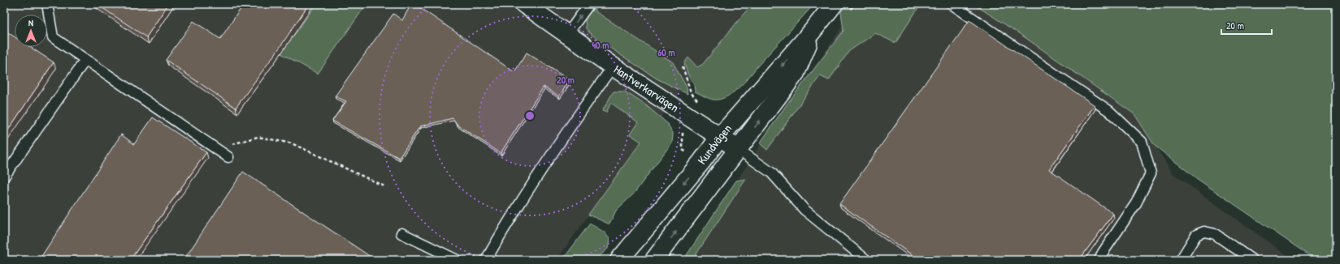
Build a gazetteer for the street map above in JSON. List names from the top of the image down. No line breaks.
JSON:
{"streets":{"street":["Hantverkarvägen","Kundvägen"]},"crossings":[["Hantverkarvägen","Kundvägen"]],"scale_bar":"20 m","north":"top","rings":["40 m","60 m","20 m"]}
